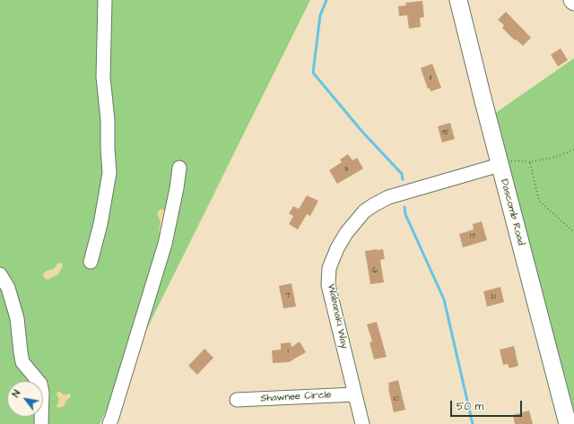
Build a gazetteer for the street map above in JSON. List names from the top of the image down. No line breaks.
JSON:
{"streets":{"main road":["Dascomb Road"],"street":["Wabanaki Way","Shawnee Circle"]},"crossings":[["Dascomb Road","Wabanaki Way"],["Wabanaki Way","Shawnee Circle"]],"house_numbers":["11","15","3","17","6","7","21","1","10"],"scale_bar":"50 m","north":"top left"}
